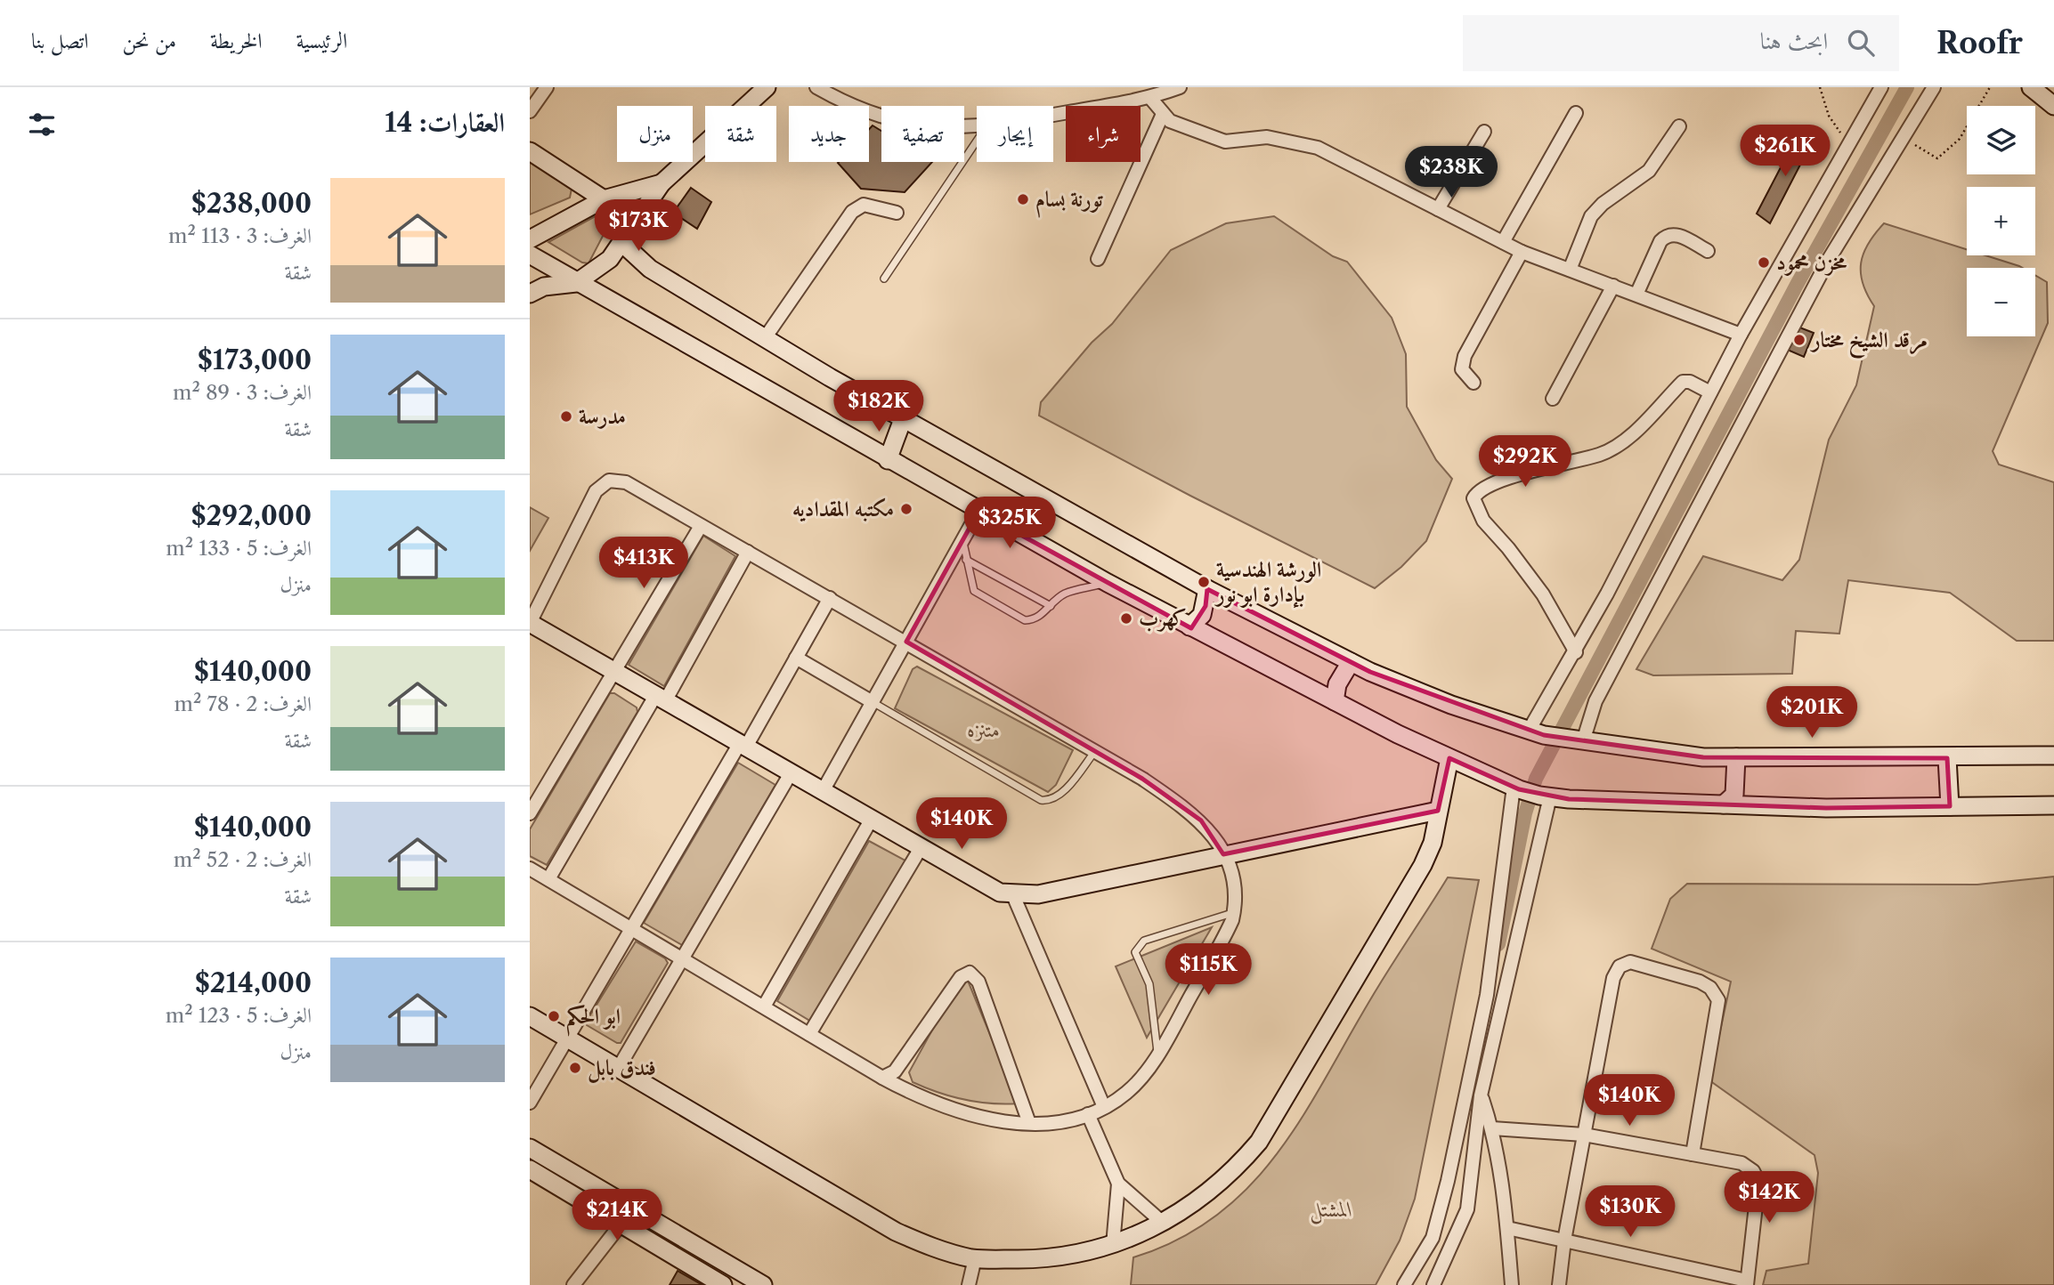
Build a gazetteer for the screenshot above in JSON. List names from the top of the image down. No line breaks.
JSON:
{"parks":["متنزه","المشتل"],"places":["تورنة بسام","مخزن محمود","مرقد الشيخ مختار","مدرسة","مكتبه المقداديه","الورشة الهندسية بإدارة ابو نور","كهرب","ابو الحكم","فندق بابل"],"page":{"header":"Roofr","search":"ابحث هنا","nav":["الرئيسية","الخريطة","من نحن","اتصل بنا"],"heading":"العقارات: 14","map_buttons":["+","−"],"chip":["شراء","إيجار","تصفية","جديد","شقة","منزل"],"price":["$261K","$238K","$173K","$182K","$292K","$325K","$413K","$201K","$140K","$115K","$140K","$142K","$130K","$214K"],"list":[{"name":"$238,000","note":"الغرف: 3 · 113 m² · شقة"},{"name":"$173,000","note":"الغرف: 3 · 89 m² · شقة"},{"name":"$292,000","note":"الغرف: 5 · 133 m² · منزل"},{"name":"$140,000","note":"الغرف: 2 · 78 m² · شقة"},{"name":"$140,000","note":"الغرف: 2 · 52 m² · شقة"},{"name":"$214,000","note":"الغرف: 5 · 123 m² · منزل"}]}}
